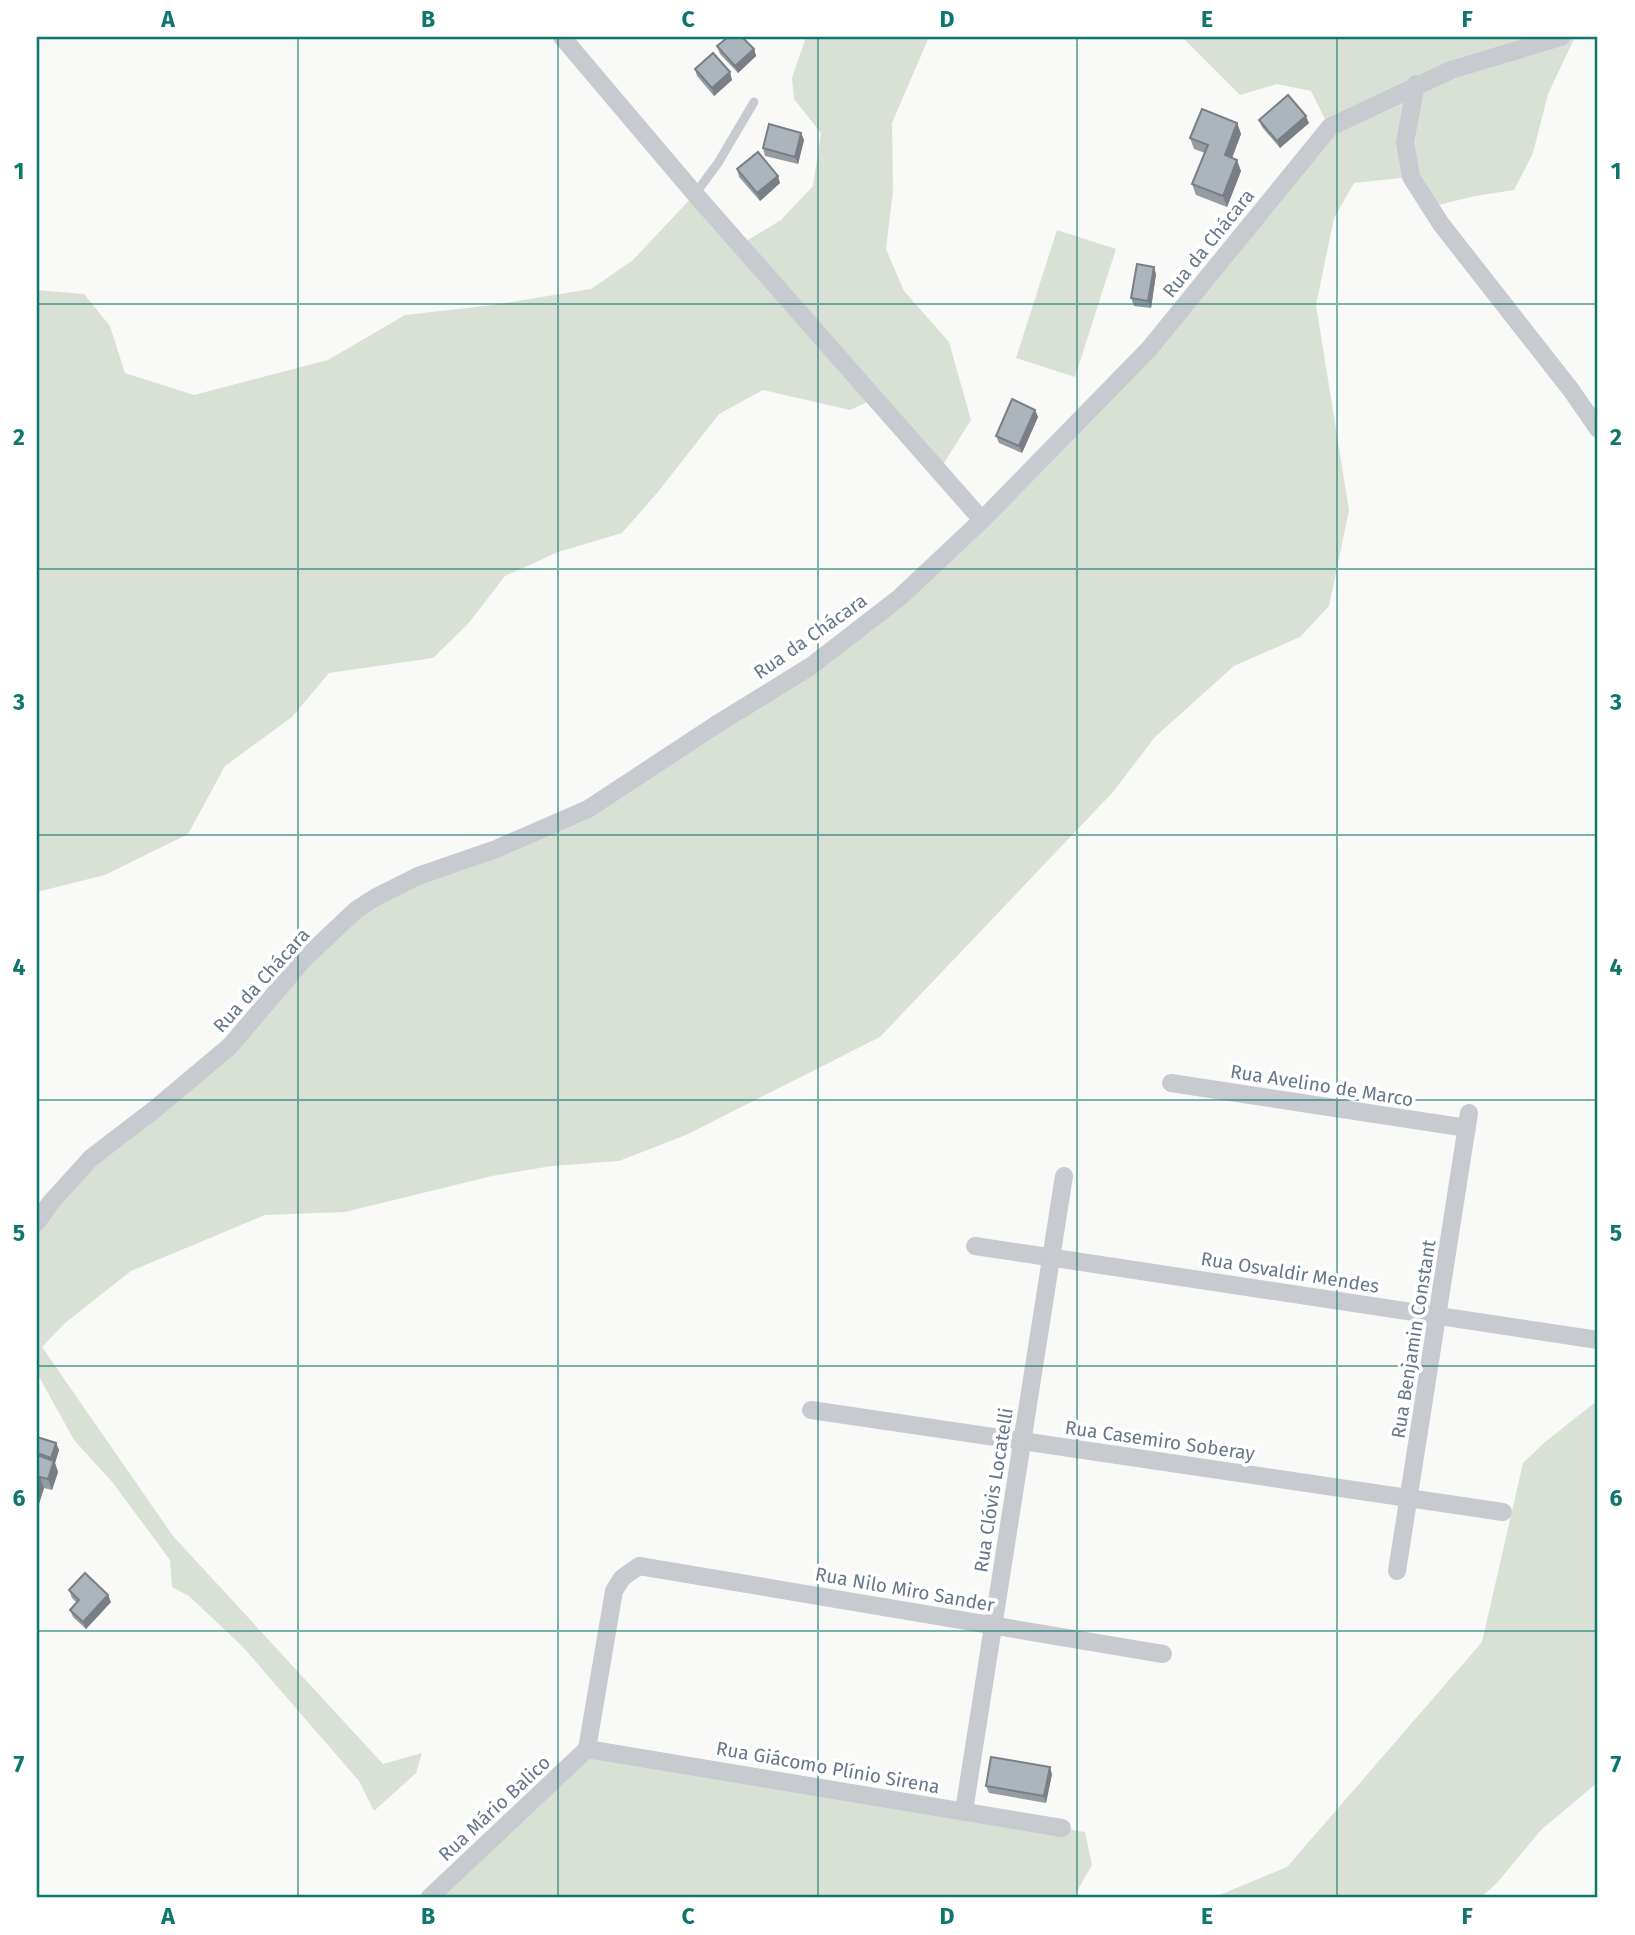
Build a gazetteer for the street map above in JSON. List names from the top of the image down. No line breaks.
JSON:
{"streets":{"street":["Rua da Chácara","Rua Avelino de Marco","Rua Osvaldir Mendes","Rua Benjamin Constant","Rua Casemiro Soberay","Rua Clóvis Locatelli","Rua Nilo Miro Sander","Rua Giácomo Plínio Sirena","Rua Mário Balico"]},"crossings":[["Rua Avelino de Marco","Rua Benjamin Constant"],["Rua Osvaldir Mendes","Rua Benjamin Constant"],["Rua Osvaldir Mendes","Rua Clóvis Locatelli"],["Rua Benjamin Constant","Rua Casemiro Soberay"],["Rua Casemiro Soberay","Rua Clóvis Locatelli"],["Rua Clóvis Locatelli","Rua Nilo Miro Sander"],["Rua Clóvis Locatelli","Rua Giácomo Plínio Sirena"],["Rua Nilo Miro Sander","Rua Giácomo Plínio Sirena"],["Rua Nilo Miro Sander","Rua Mário Balico"],["Rua Giácomo Plínio Sirena","Rua Mário Balico"]],"grid":{"columns":["A","B","C","D","E","F"],"rows":["1","2","3","4","5","6","7"]}}
